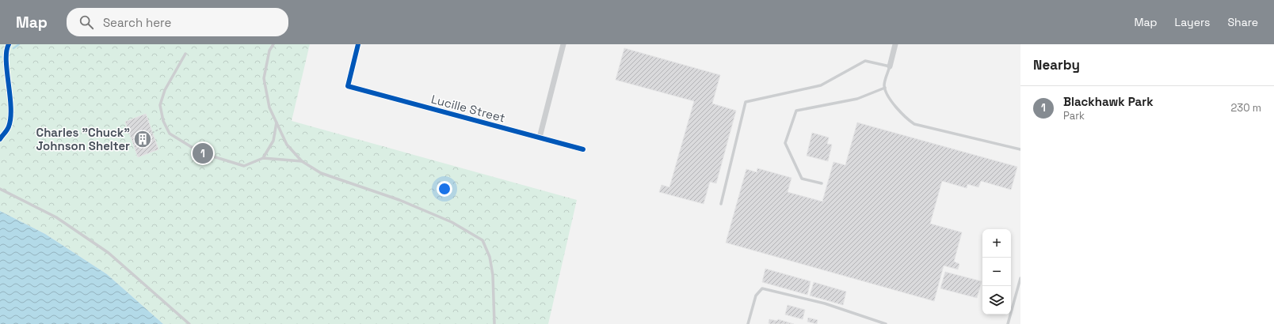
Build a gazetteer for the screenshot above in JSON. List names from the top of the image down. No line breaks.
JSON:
{"streets":{"street":["Lucille Street"]},"places":{"building":["Charles \"Chuck\" Johnson Shelter"]},"page":{"header":"Map","search":"Search here","nav":["Map","Layers","Share"],"heading":"Nearby","list":[{"mark":"1","name":"Blackhawk Park","note":"Park","value":"230 m"}],"pins":"1","map_buttons":["+","−"]}}
